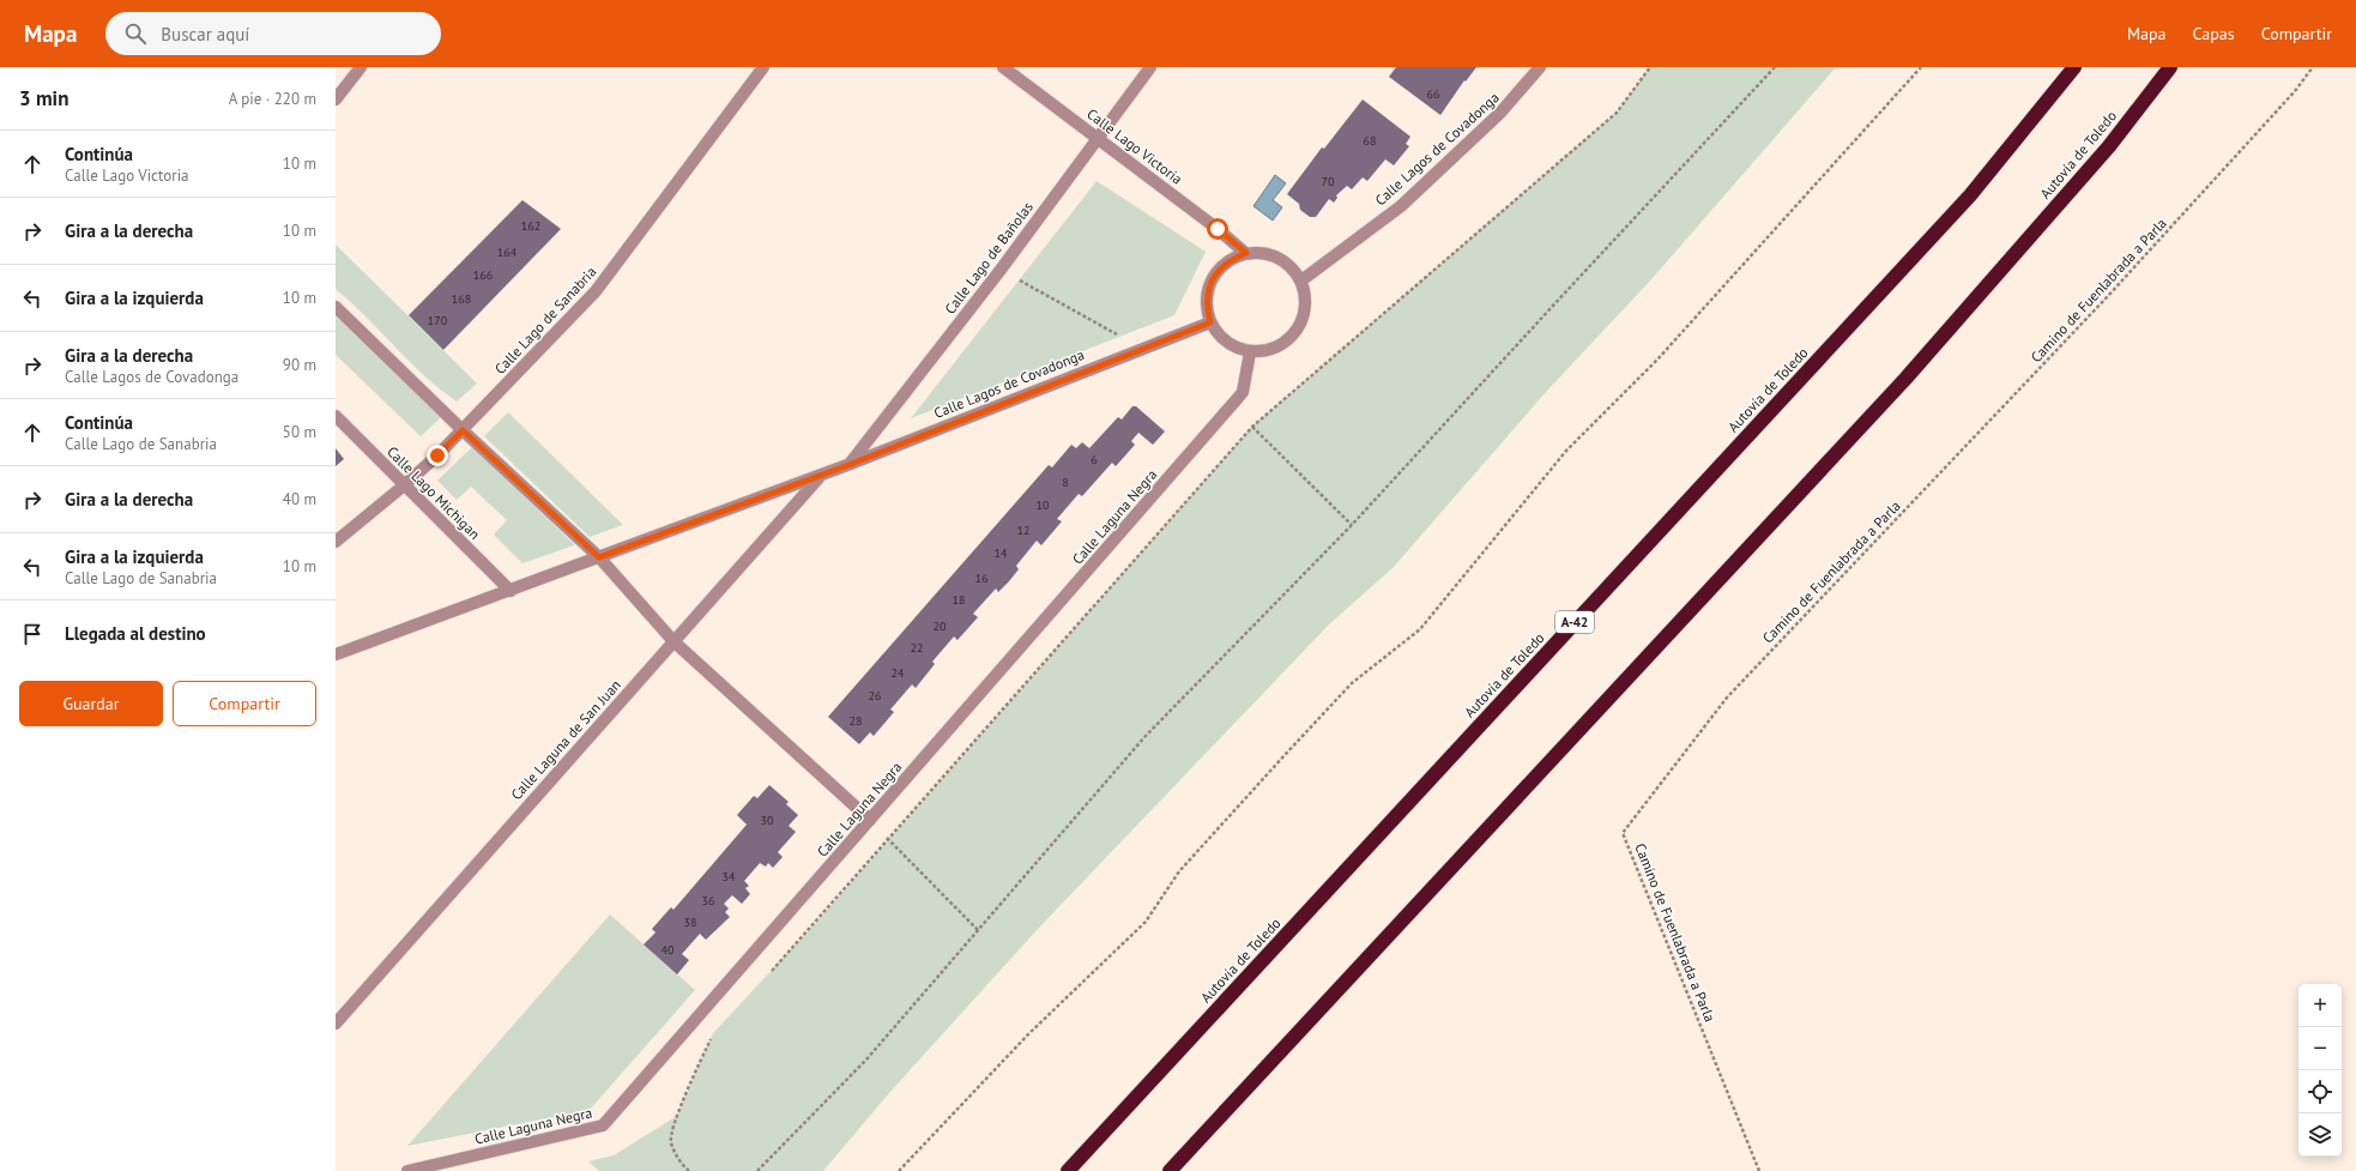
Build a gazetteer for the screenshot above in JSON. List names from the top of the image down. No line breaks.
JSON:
{"streets":{"highway":["Autovía de Toledo","A-42"],"street":["Calle Lago Victoria","Calle Lagos de Covadonga","Calle Lago de Bañolas","Calle Lago de Sanabria","Calle Lago Michigan","Calle Laguna Negra","Calle Laguna de San Juan"],"path":["Camino de Fuenlabrada a Parla"]},"crossings":[["Calle Lago Victoria","Calle Lagos de Covadonga"],["Calle Lago Victoria","Calle Lago de Bañolas"],["Calle Lago Victoria","Calle Laguna Negra"],["Calle Lagos de Covadonga","Calle Lago de Bañolas"],["Calle Lagos de Covadonga","Calle Laguna Negra"],["Calle Lagos de Covadonga","Calle Laguna de San Juan"],["Calle Lago de Sanabria","Calle Lago Michigan"]],"house_numbers":["66","68","70","162","164","166","168","170","6","8","10","12","14","16","18","20","22","24","26","28","30","34","36","38","40"],"page":{"header":"Mapa","search":"Buscar aquí","nav":["Mapa","Capas","Compartir"],"heading":["3 min","A pie · 220 m"],"list":[["Continúa","Calle Lago Victoria","10 m"],["Gira a la derecha","10 m"],["Gira a la izquierda","10 m"],["Gira a la derecha","Calle Lagos de Covadonga","90 m"],["Continúa","Calle Lago de Sanabria","50 m"],["Gira a la derecha","40 m"],["Gira a la izquierda","Calle Lago de Sanabria","10 m"],"Llegada al destino"],"buttons":["Guardar","Compartir"],"map_buttons":["+","−"]}}
